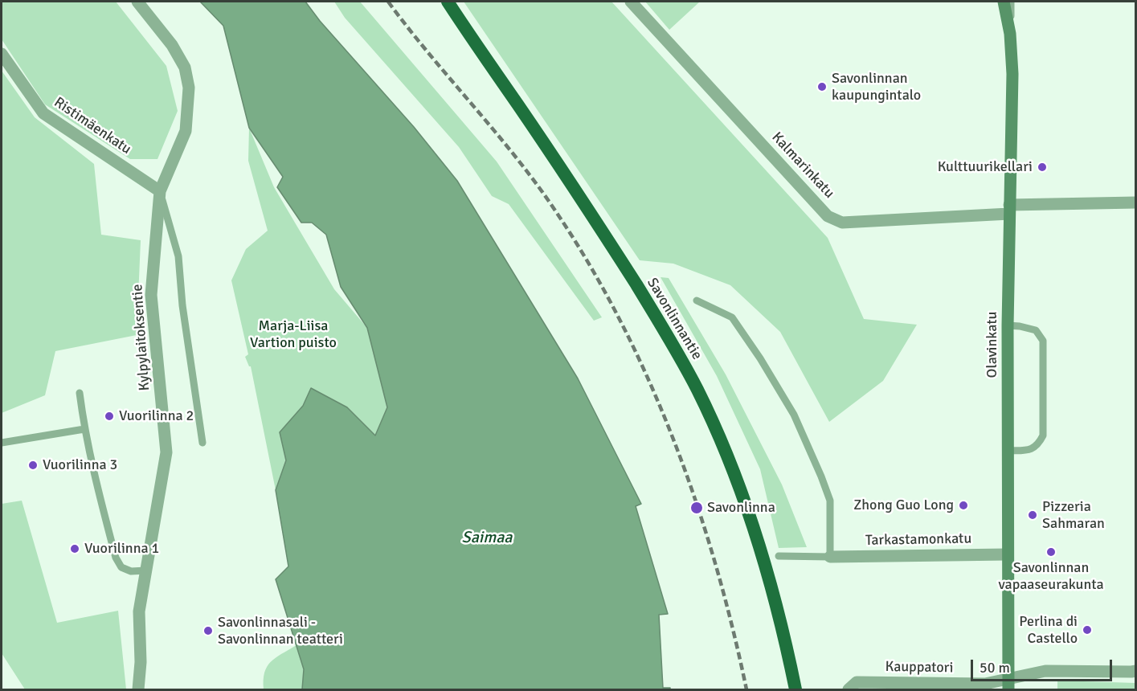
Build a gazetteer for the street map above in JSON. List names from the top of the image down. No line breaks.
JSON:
{"streets":{"highway":["Savonlinnantie"],"main road":["Olavinkatu"],"street":["Ristimäenkatu","Kalmarinkatu","Kylpylaitoksentie","Tarkastamonkatu","Kauppatori"]},"crossings":[["Ristimäenkatu","Kylpylaitoksentie"],["Kalmarinkatu","Olavinkatu"],["Olavinkatu","Tarkastamonkatu"],["Olavinkatu","Kauppatori"]],"water":["Saimaa"],"parks":["Marja-Liisa Vartion puisto"],"places":["Savonlinnan kaupungintalo","Kulttuurikellari","Vuorilinna 2","Vuorilinna 3","Zhong Guo Long","Savonlinna","Pizzeria Sahmaran","Vuorilinna 1","Savonlinnan vapaaseurakunta","Perlina di Castello","Savonlinnasali - Savonlinnan teatteri"],"scale_bar":"50 m"}
